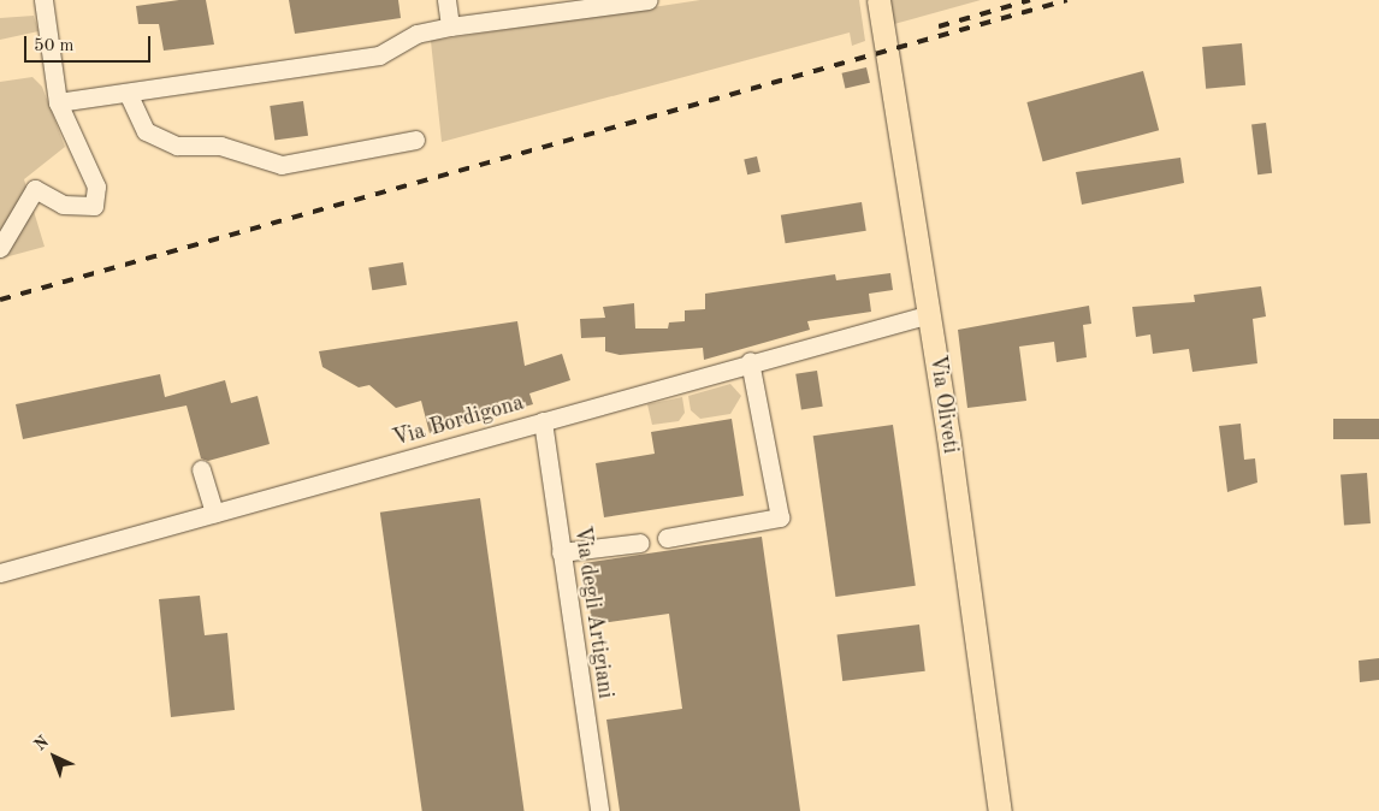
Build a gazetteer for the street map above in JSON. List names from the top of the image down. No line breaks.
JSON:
{"streets":{"main road":["Via Oliveti"],"street":["Via Bordigona","Via degli Artigiani"]},"crossings":[["Via Oliveti","Via Bordigona"],["Via Bordigona","Via degli Artigiani"]],"scale_bar":"50 m","north":"top left"}
